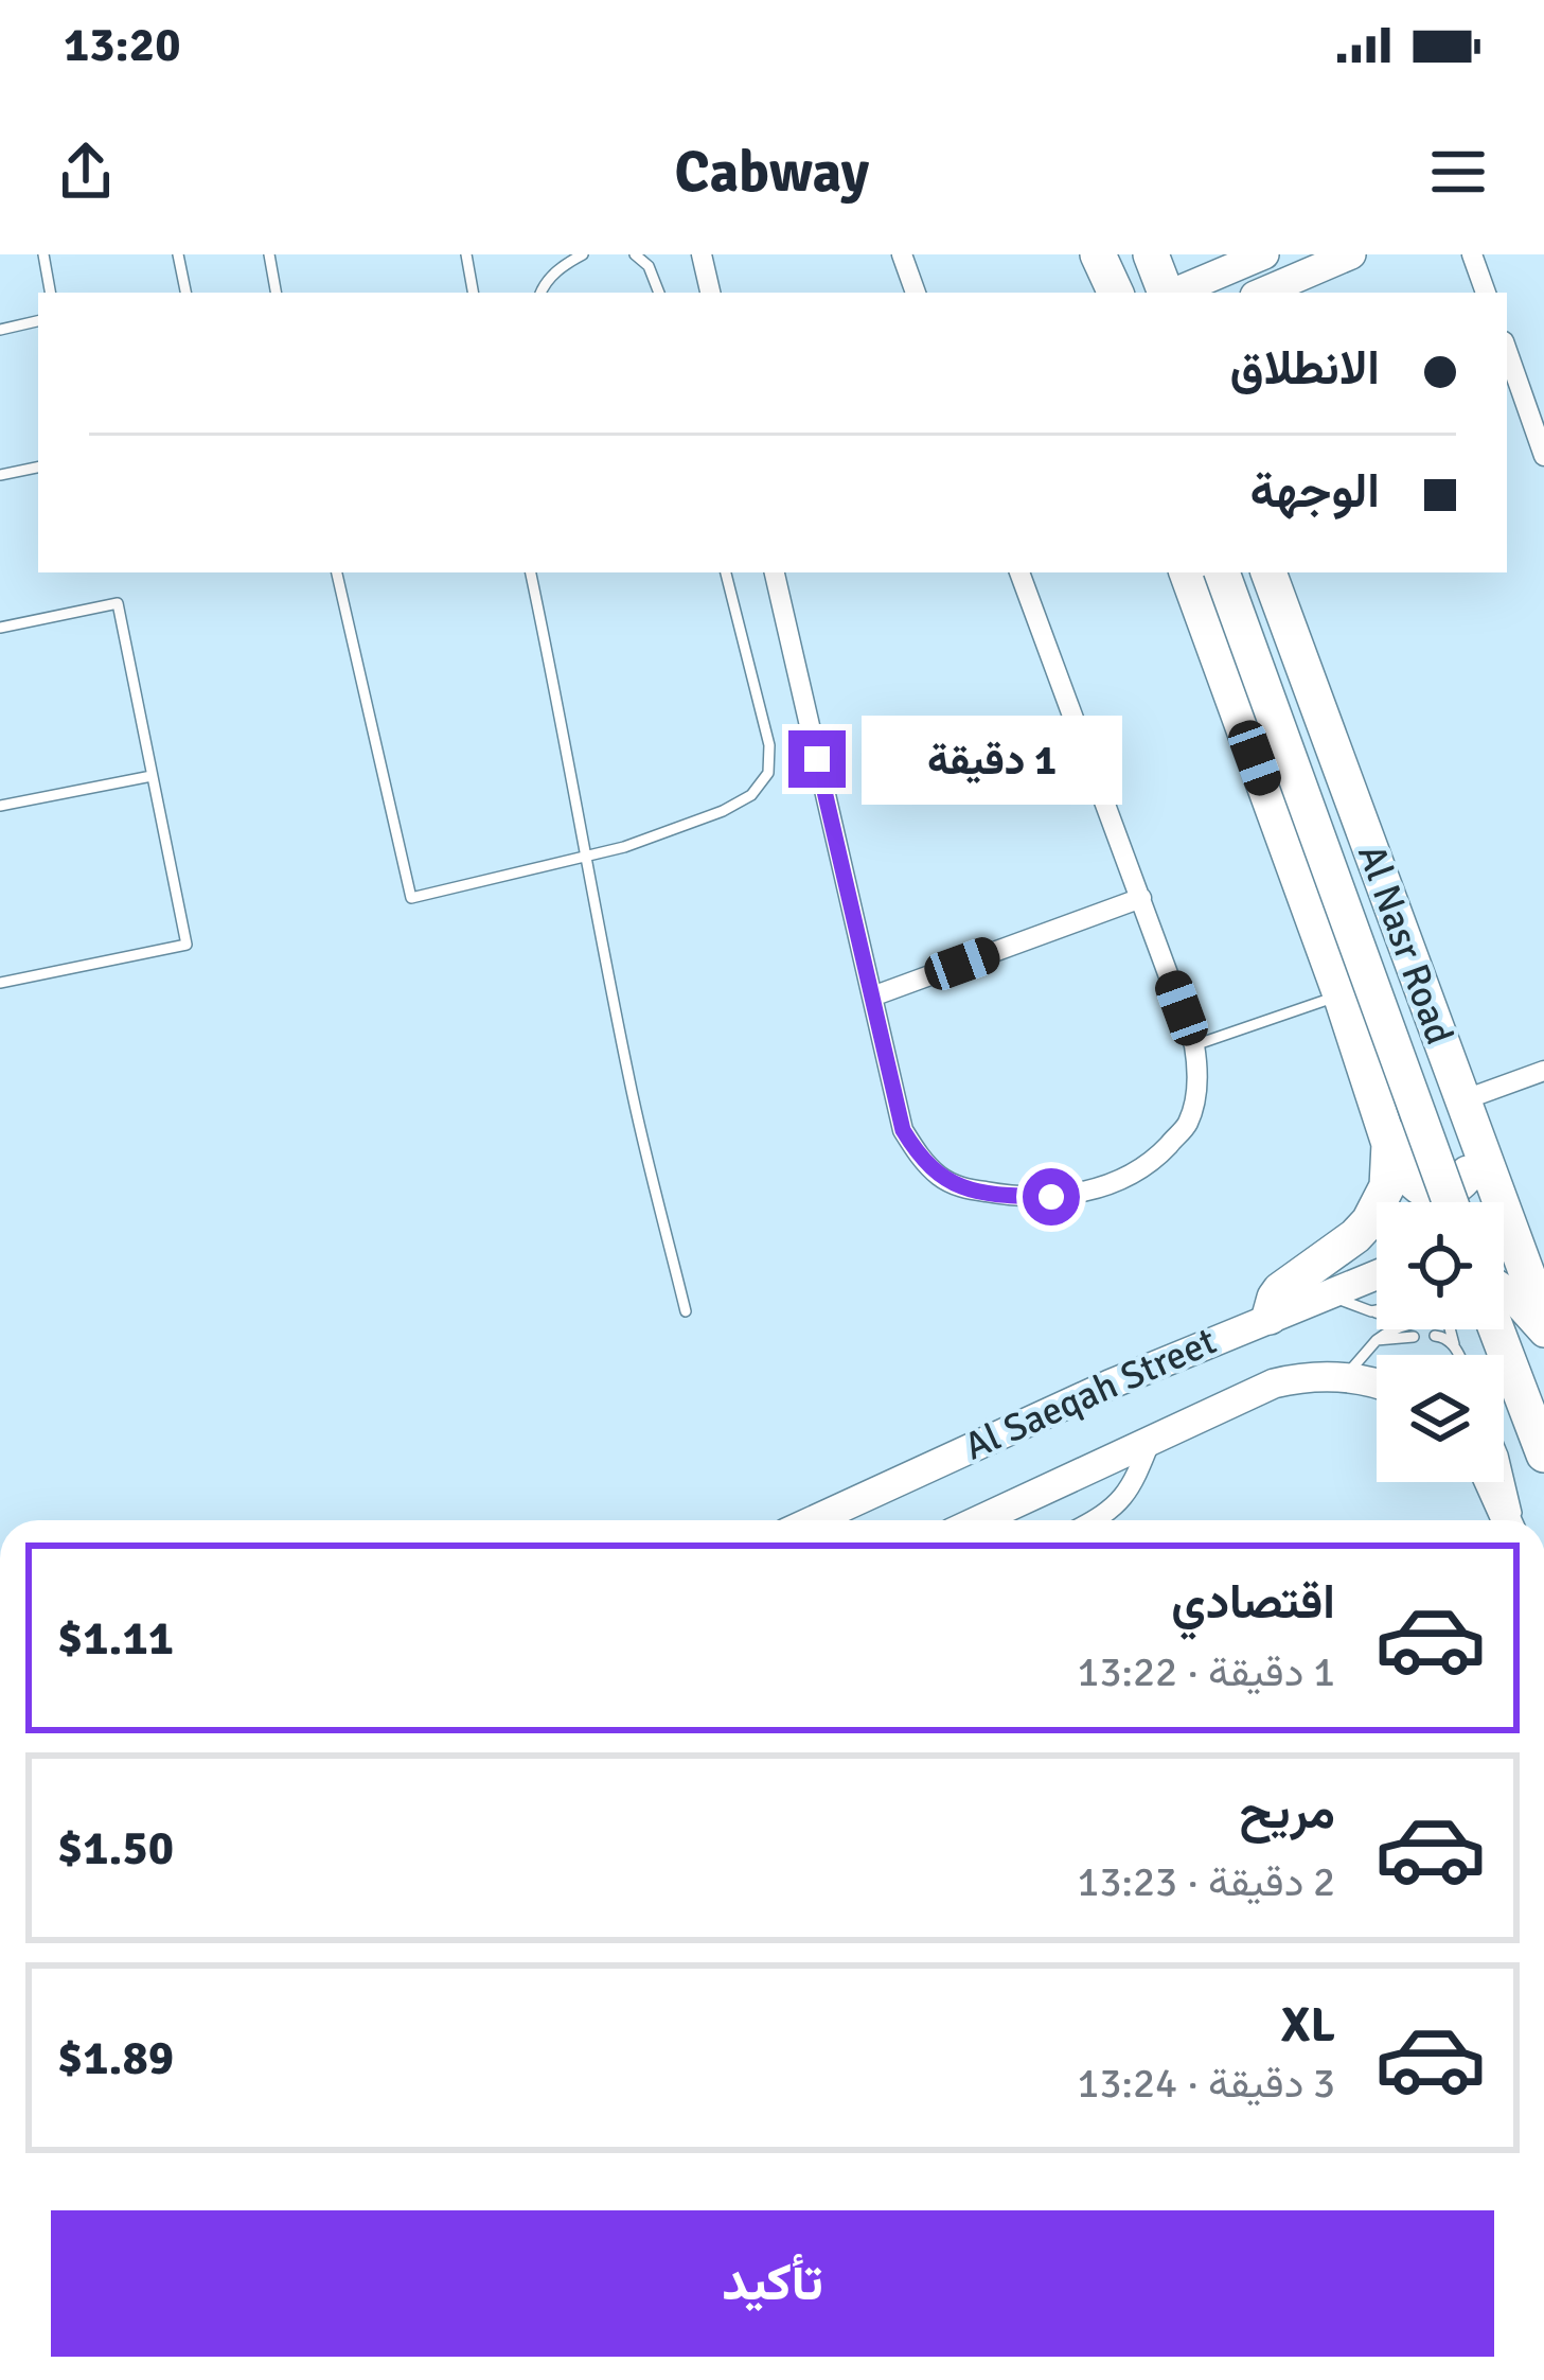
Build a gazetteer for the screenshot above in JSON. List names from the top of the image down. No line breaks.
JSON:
{"streets":{"highway":["Al Nasr Road"],"street":["Al Saeqah Street"]},"page":{"status":"13:20","header":"Cabway","banner":["الانطلاق","الوجهة"],"bubble":"1 دقيقة","list":[{"name":"اقتصادي","note":"1 دقيقة · 13:22","value":"$1.11"},{"name":"مريح","note":"2 دقيقة · 13:23","value":"$1.50"},{"name":"XL","note":"3 دقيقة · 13:24","value":"$1.89"}],"buttons":"تأكيد"}}
